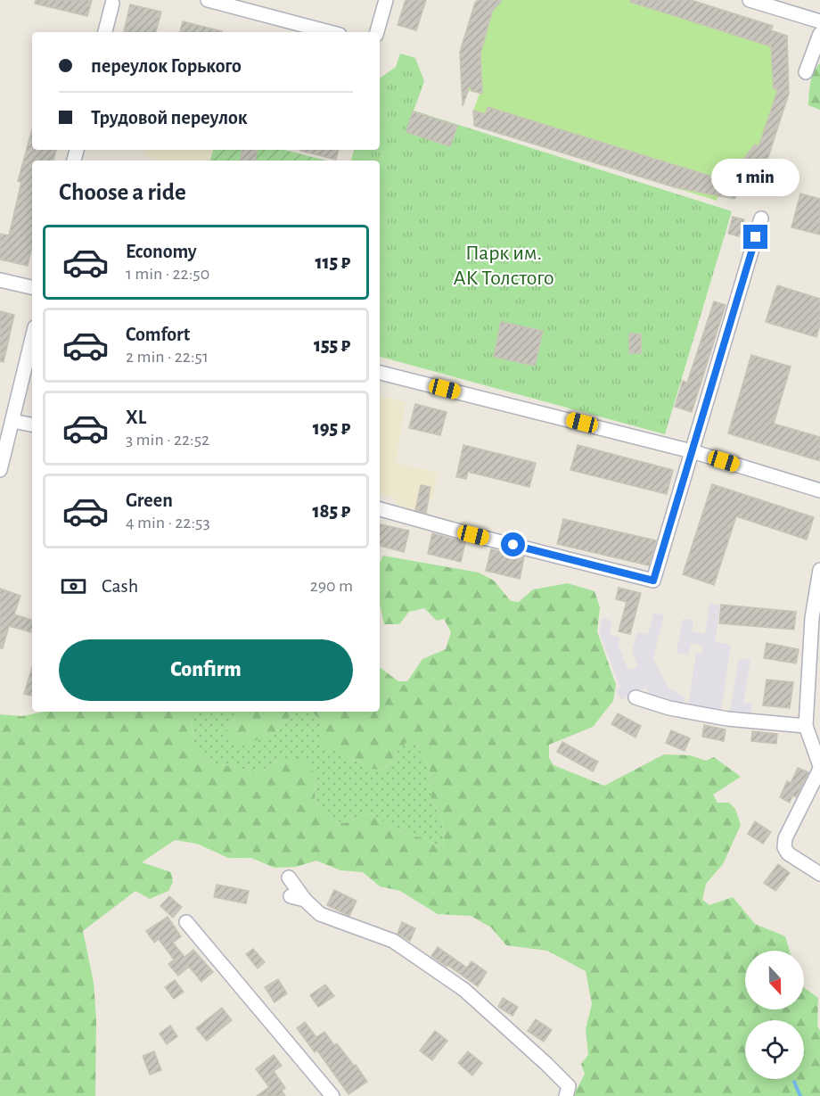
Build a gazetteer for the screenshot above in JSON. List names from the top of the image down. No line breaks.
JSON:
{"parks":["Парк им. АК Толстого"],"north":"bottom","page":{"banner":["переулок Горького","Трудовой переулок"],"bubble":"1 min","heading":"Choose a ride","list":[{"name":"Economy","note":"1 min · 22:50","value":"115 ₽"},{"name":"Comfort","note":"2 min · 22:51","value":"155 ₽"},{"name":"XL","note":"3 min · 22:52","value":"195 ₽"},{"name":"Green","note":"4 min · 22:53","value":"185 ₽"}],"pay":["Cash","290 m"],"buttons":"Confirm"}}
